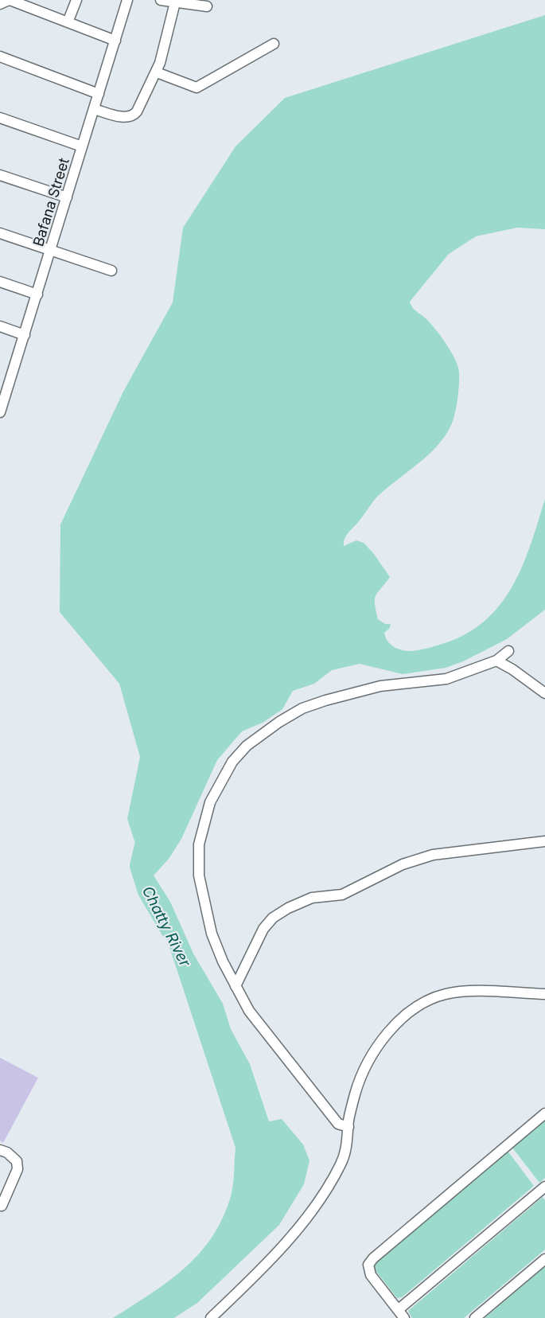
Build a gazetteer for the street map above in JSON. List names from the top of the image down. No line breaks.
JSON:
{"streets":{"street":["Bafana Street"]},"water":["Chatty River"]}
